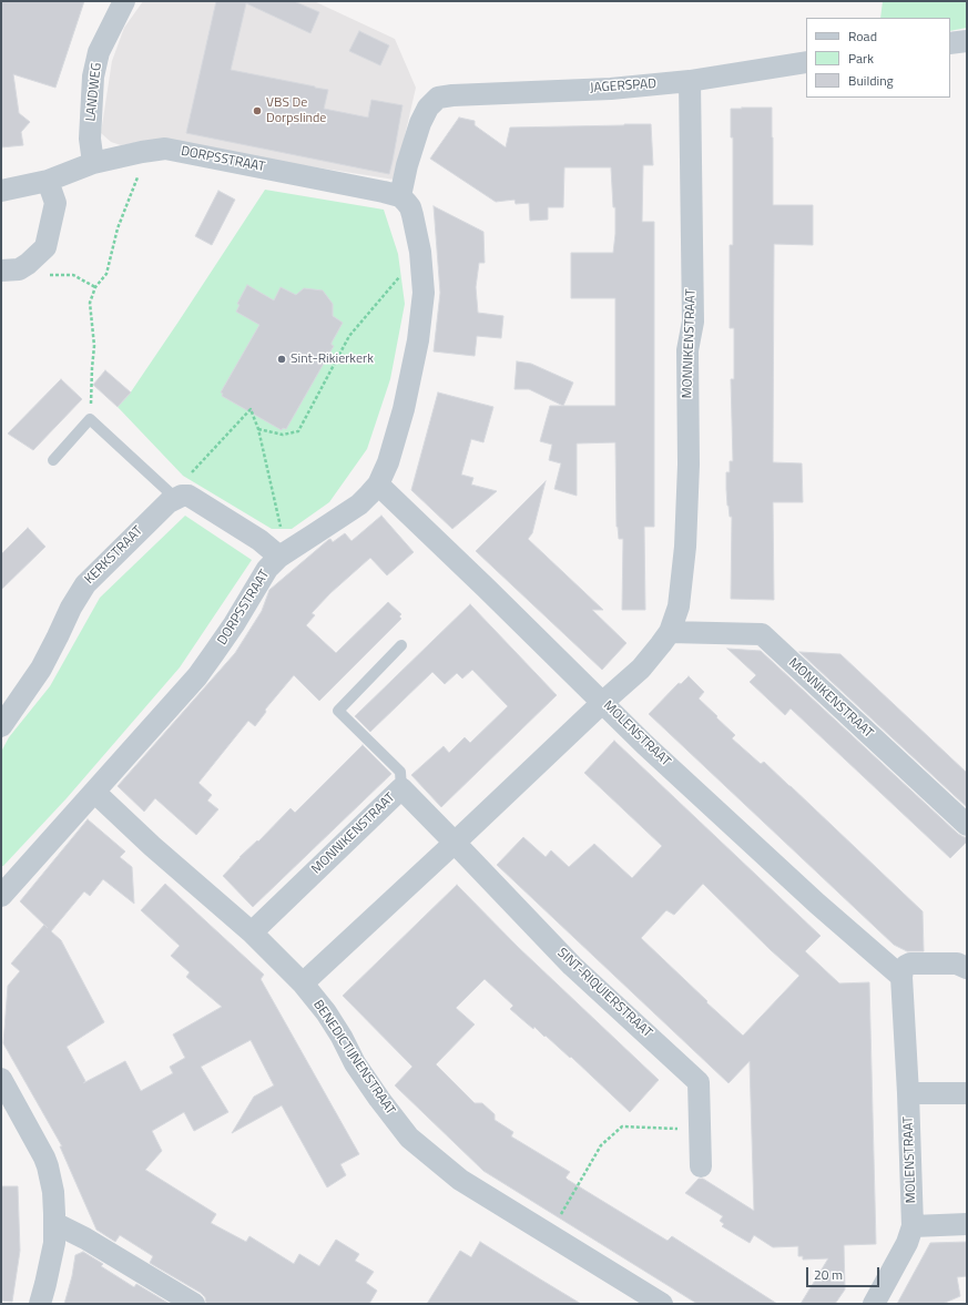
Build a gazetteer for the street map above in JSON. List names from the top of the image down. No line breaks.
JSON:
{"streets":{"street":["JAGERSPAD","LANDWEG","DORPSSTRAAT","MONNIKENSTRAAT","KERKSTRAAT","MOLENSTRAAT","SINT-RIQUIERSTRAAT","BENEDICTIJNENSTRAAT"]},"crossings":[["JAGERSPAD","DORPSSTRAAT"],["JAGERSPAD","MONNIKENSTRAAT"],["LANDWEG","DORPSSTRAAT"],["DORPSSTRAAT","MOLENSTRAAT"],["DORPSSTRAAT","BENEDICTIJNENSTRAAT"],["MONNIKENSTRAAT","MOLENSTRAAT"],["MONNIKENSTRAAT","SINT-RIQUIERSTRAAT"],["MONNIKENSTRAAT","BENEDICTIJNENSTRAAT"]],"places":["VBS De Dorpslinde","Sint-Rikierkerk"],"legend":["Road","Park","Building"],"scale_bar":"20 m"}
